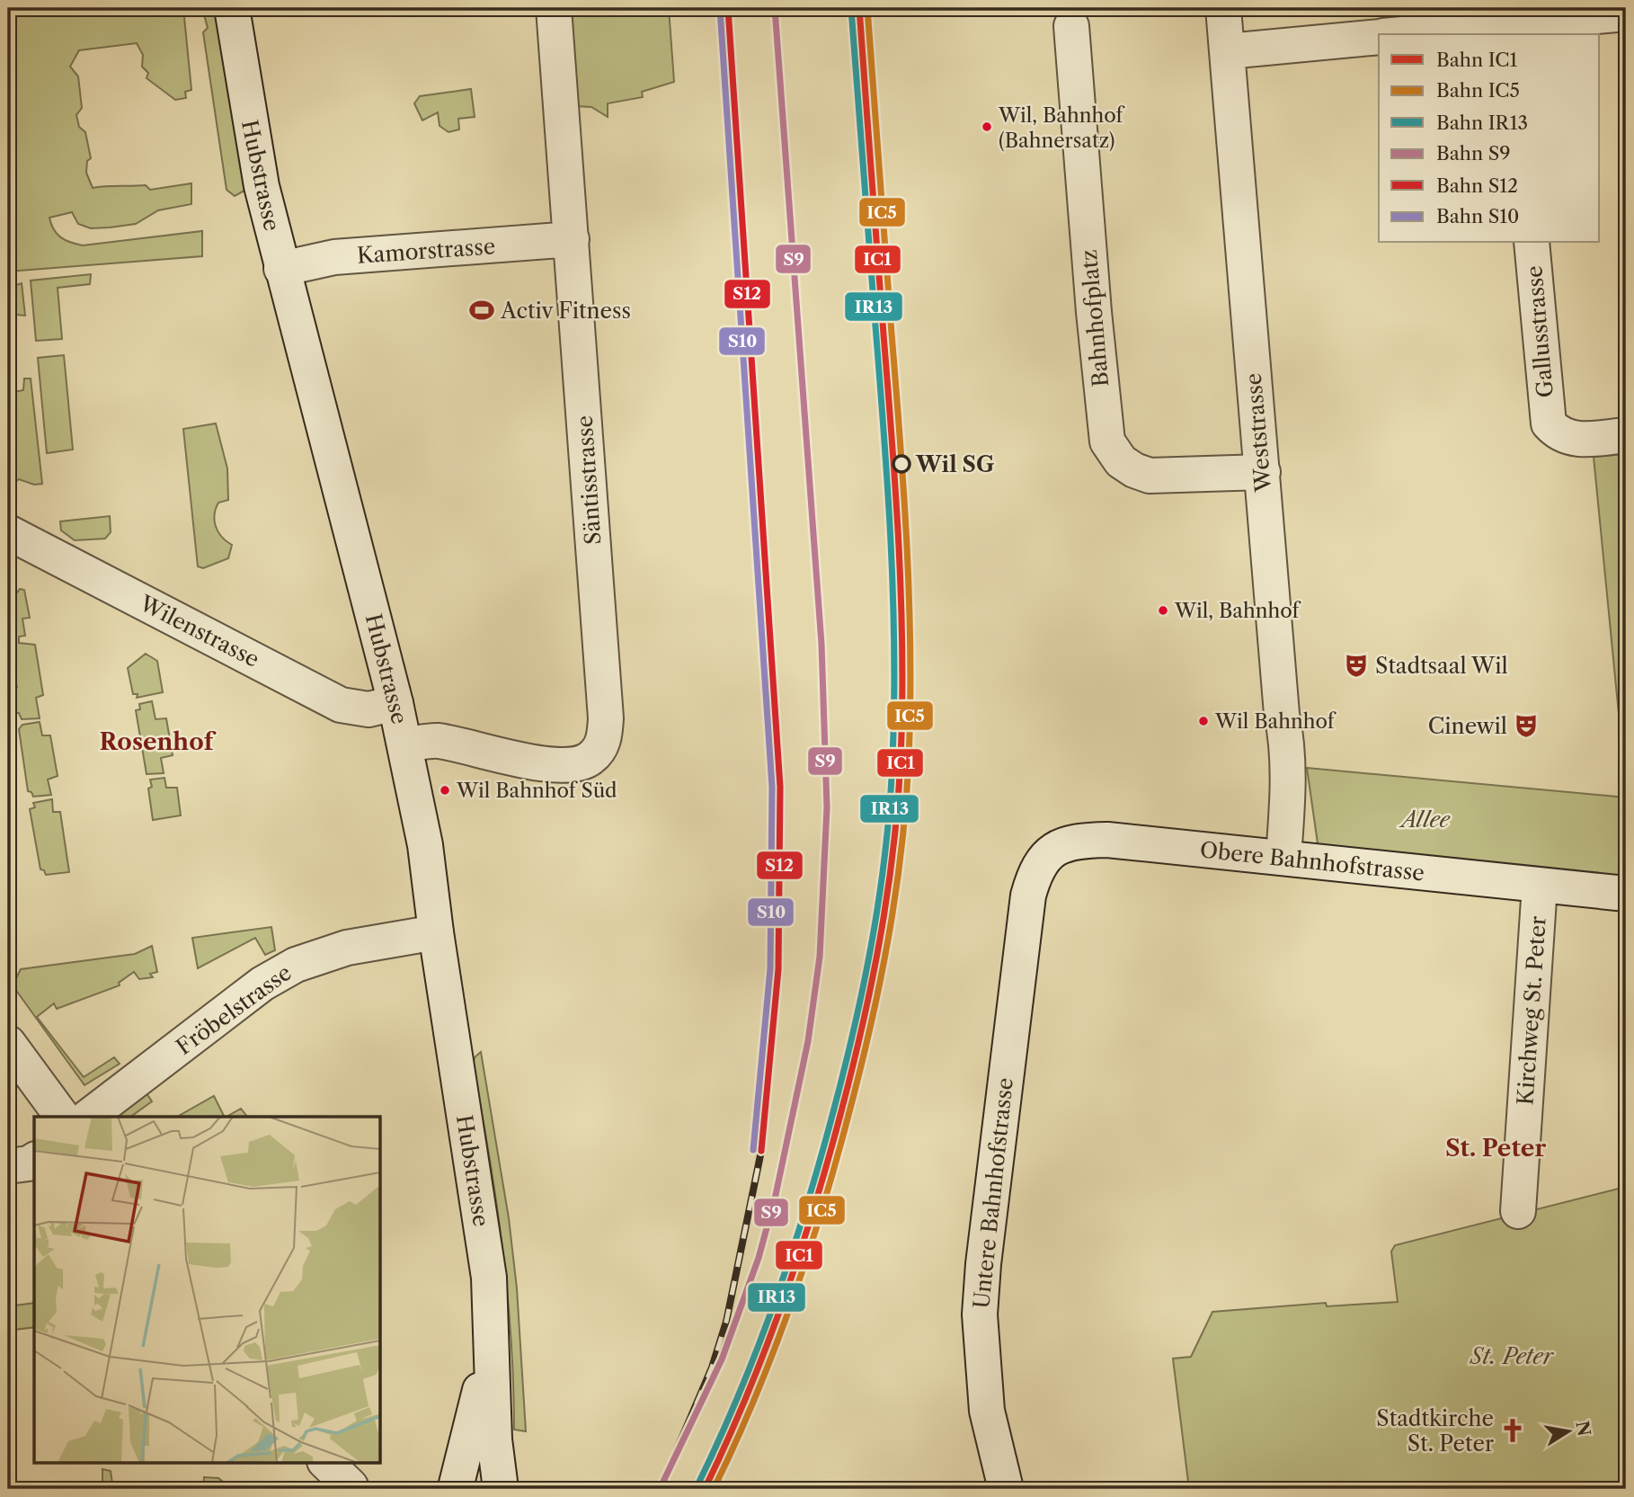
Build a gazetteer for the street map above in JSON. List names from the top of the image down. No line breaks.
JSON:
{"streets":{"street":["Hubstrasse","Kamorstrasse","Bahnhofplatz","Gallusstrasse","Weststrasse","Säntisstrasse","Wilenstrasse","Obere Bahnhofstrasse","Fröbelstrasse","Kirchweg St. Peter","Untere Bahnhofstrasse"]},"crossings":[["Hubstrasse","Kamorstrasse"],["Hubstrasse","Säntisstrasse"],["Hubstrasse","Wilenstrasse"],["Hubstrasse","Fröbelstrasse"],["Kamorstrasse","Säntisstrasse"],["Bahnhofplatz","Weststrasse"],["Weststrasse","Obere Bahnhofstrasse"],["Obere Bahnhofstrasse","Kirchweg St. Peter"],["Obere Bahnhofstrasse","Untere Bahnhofstrasse"]],"districts":["Rosenhof","St. Peter"],"parks":["Allee","St. Peter"],"places":{"other":["Wil, Bahnhof (Bahnersatz)","Wil SG","Wil, Bahnhof","Wil Bahnhof","Wil Bahnhof Süd"],"sports":["Activ Fitness"],"theatre":["Stadtsaal Wil","Cinewil"],"church":["Stadtkirche St. Peter"]},"lines":["rail line IC1","rail line IC5","rail line S9","rail line S12","rail line IR13","rail line S10"],"legend":["Bahn IC1","Bahn IC5","Bahn IR13","Bahn S9","Bahn S12","Bahn S10"],"north":"right"}
